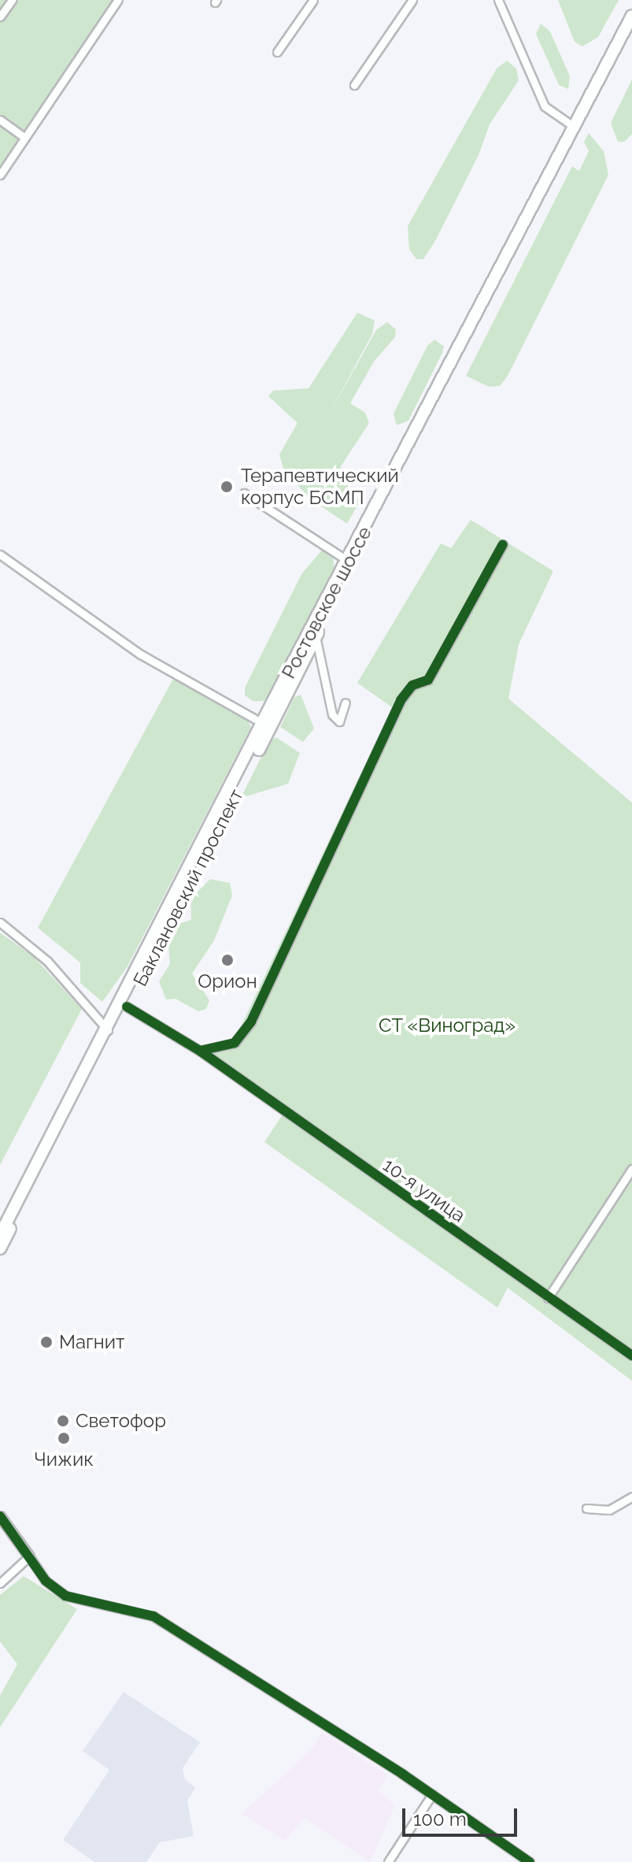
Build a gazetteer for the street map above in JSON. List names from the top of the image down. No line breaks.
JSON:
{"streets":{"main road":["Ростовское шоссе","Баклановский проспект"],"street":["10-я улица"]},"crossings":[["Ростовское шоссе","Баклановский проспект"],["Баклановский проспект","10-я улица"]],"parks":["СТ «Виноград»"],"places":["Терапевтический корпус БСМП","Орион","Магнит","Светофор","Чижик"],"scale_bar":"100 m"}
